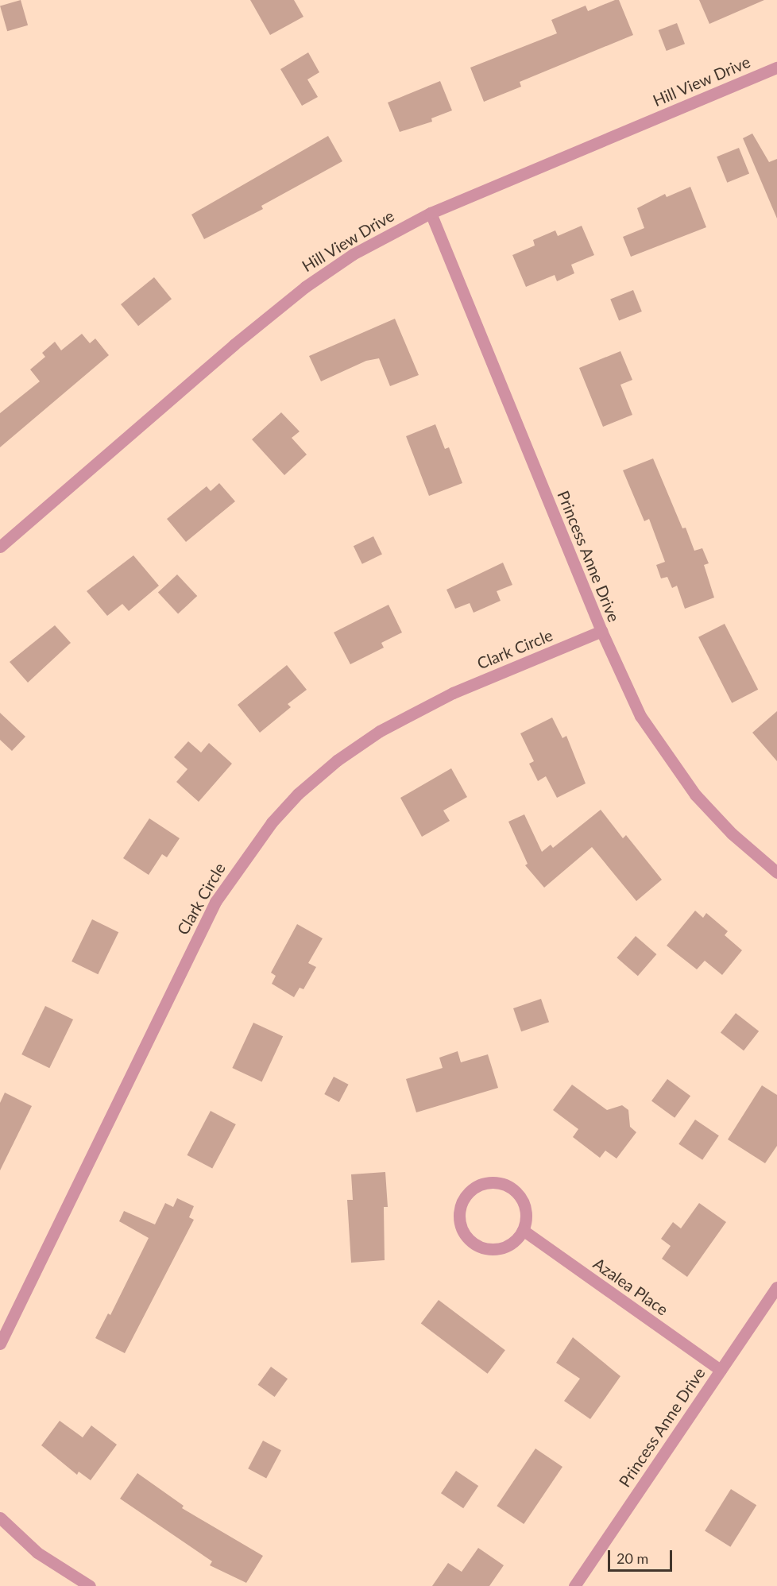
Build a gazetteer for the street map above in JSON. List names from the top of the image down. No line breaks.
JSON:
{"streets":{"street":["Hill View Drive","Princess Anne Drive","Clark Circle","Azalea Place"]},"crossings":[["Hill View Drive","Princess Anne Drive"],["Princess Anne Drive","Clark Circle"],["Princess Anne Drive","Azalea Place"]],"scale_bar":"20 m"}
